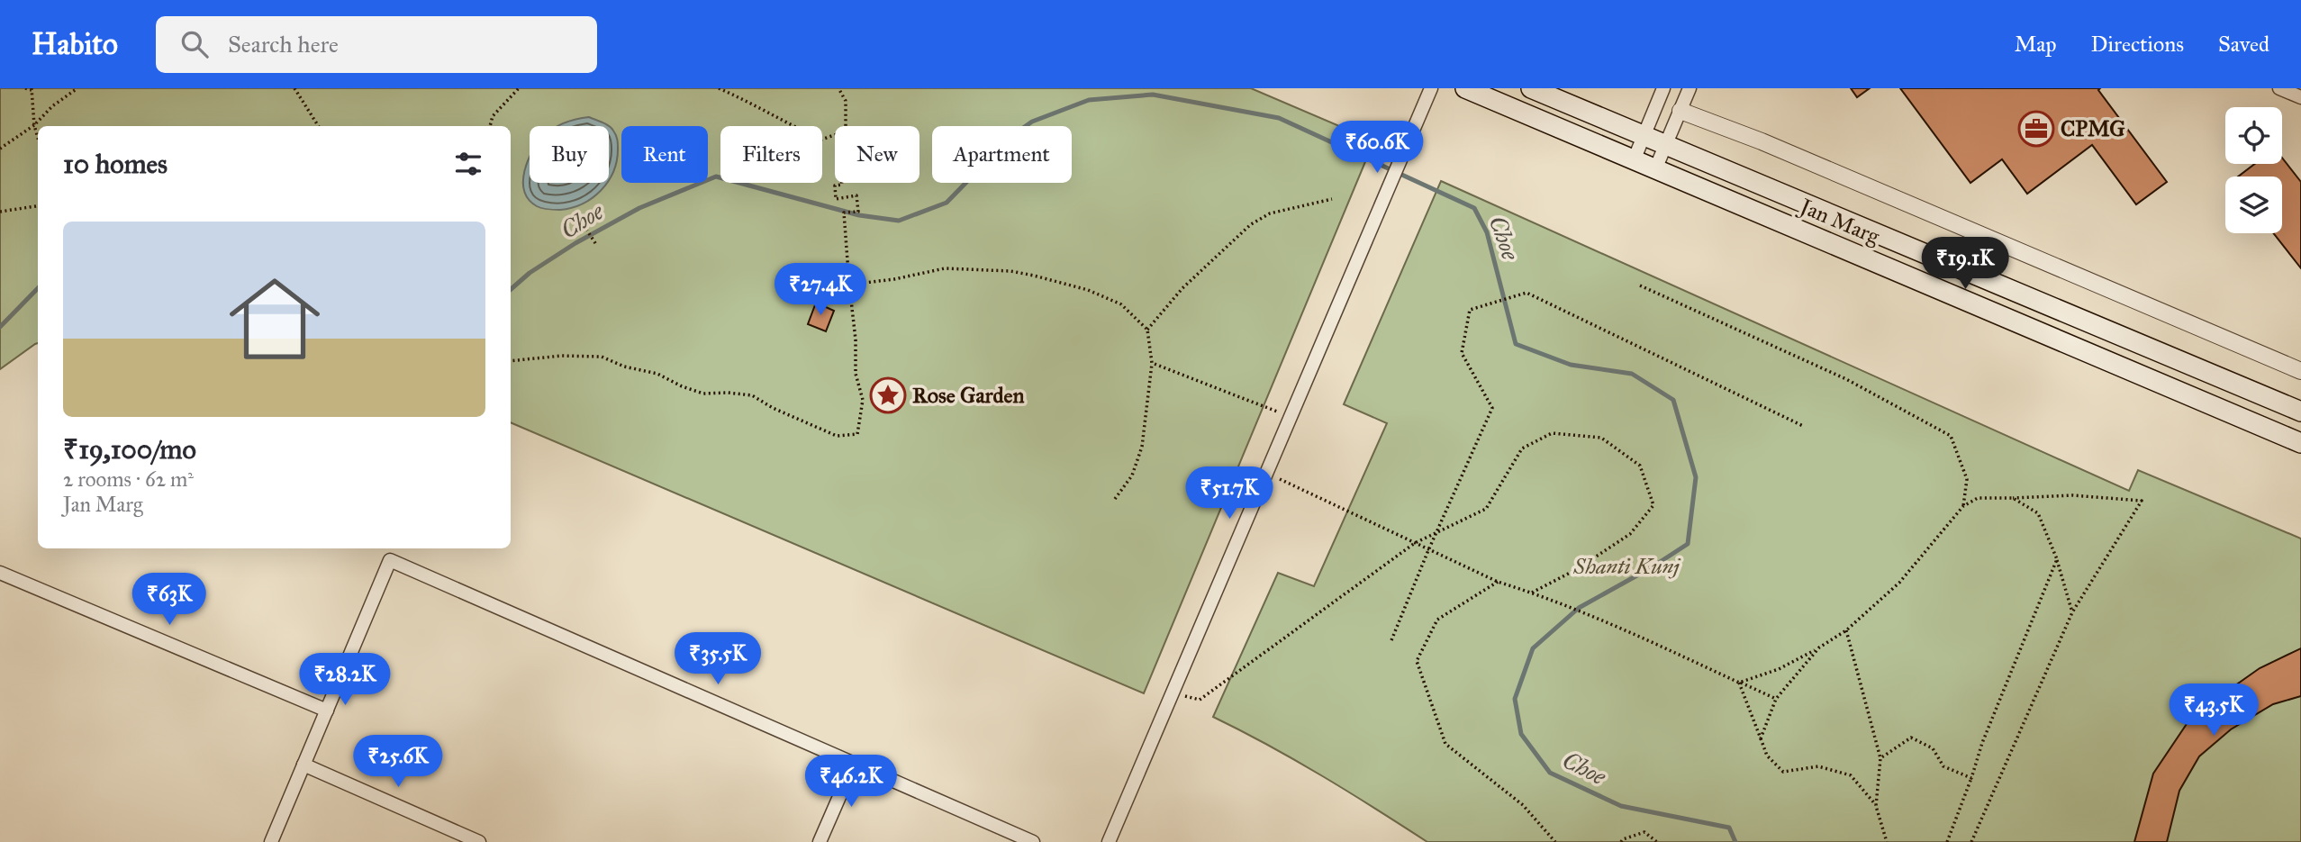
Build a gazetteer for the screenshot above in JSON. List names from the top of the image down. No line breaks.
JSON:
{"streets":{"main road":["Jan Marg"]},"water":["Choe"],"parks":["Shanti Kunj"],"places":{"office":["CPMG"],"place":["Rose Garden"]},"page":{"header":"Habito","search":"Search here","nav":["Map","Directions","Saved"],"price":["₹60.6K","₹19.1K","₹27.4K","₹51.7K","₹63K","₹35.5K","₹28.2K","₹43.5K","₹25.6K","₹46.2K"],"chip":["Buy","Rent","Filters","New","Apartment"],"heading":"10 homes","list":[{"name":"₹19,100/mo","note":"2 rooms · 62 m² · Jan Marg"}]}}
